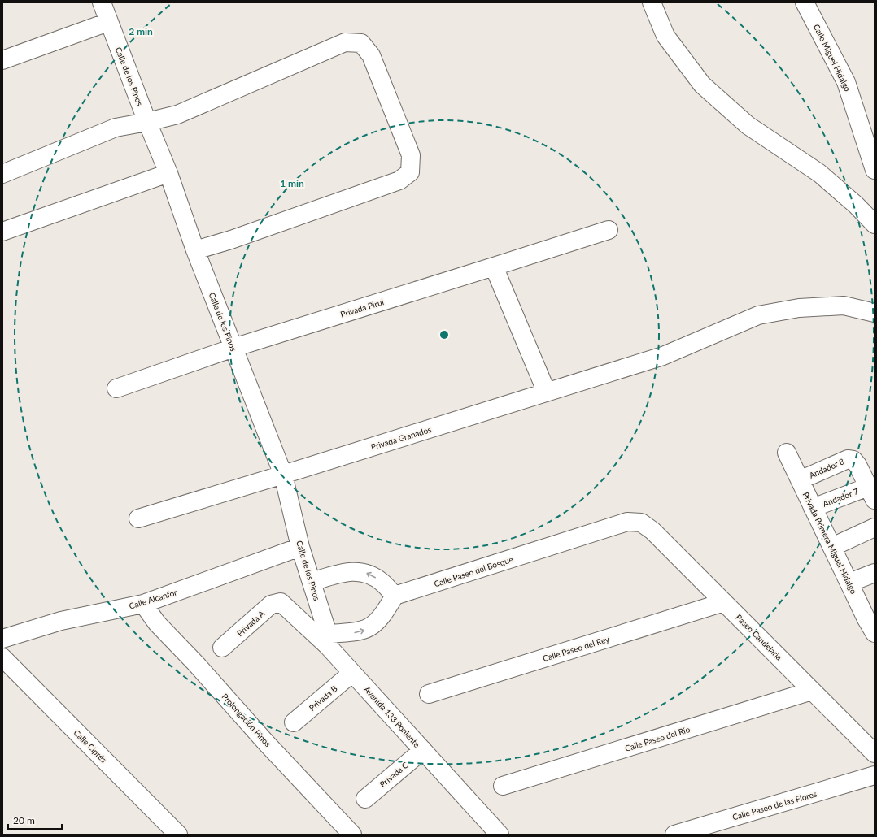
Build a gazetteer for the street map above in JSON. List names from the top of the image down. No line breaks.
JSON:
{"streets":{"street":["Calle Miguel Hidalgo","Calle de los Pinos","Privada Pirul","Privada Granados","Andador 8","Andador 7","Privada Primera Miguel Hidalgo","Calle Paseo del Bosque","Calle Alcanfor","Privada A","Paseo Candelaria","Calle Paseo del Rey","Privada B","Avenida 133 Poniente","Prolongación Pinos","Calle Paseo del Río","Calle Ciprés","Privada C","Calle Paseo de las Flores"]},"crossings":[["Calle de los Pinos","Privada Pirul"],["Calle de los Pinos","Privada Granados"],["Calle de los Pinos","Calle Alcanfor"],["Calle de los Pinos","Avenida 133 Poniente"],["Andador 8","Andador 7"],["Andador 8","Privada Primera Miguel Hidalgo"],["Andador 7","Privada Primera Miguel Hidalgo"],["Calle Paseo del Bosque","Paseo Candelaria"],["Calle Alcanfor","Prolongación Pinos"],["Privada A","Avenida 133 Poniente"],["Paseo Candelaria","Calle Paseo del Rey"],["Paseo Candelaria","Calle Paseo del Río"],["Privada B","Avenida 133 Poniente"],["Avenida 133 Poniente","Privada C"]],"scale_bar":"20 m","rings":["2 min","1 min"]}
